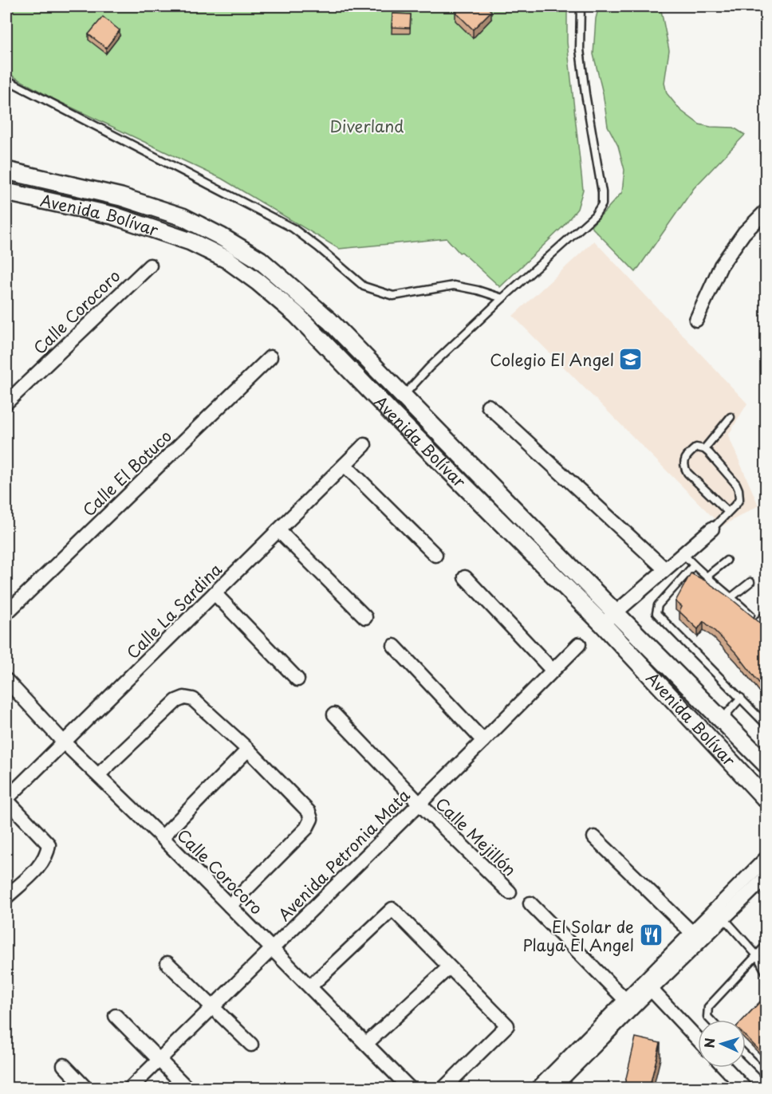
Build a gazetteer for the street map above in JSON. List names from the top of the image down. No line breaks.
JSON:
{"streets":{"street":["Avenida Bolívar","Calle Corocoro","Calle El Botuco","Calle La Sardina","Calle Mejillón","Avenida Petronia Mata"]},"crossings":[["Calle Corocoro","Calle La Sardina"],["Calle Corocoro","Avenida Petronia Mata"],["Calle Mejillón","Avenida Petronia Mata"]],"parks":["Diverland"],"places":{"school or university":["Colegio El Angel"],"restaurant":["El Solar de Playa El Angel"]},"north":"left"}
